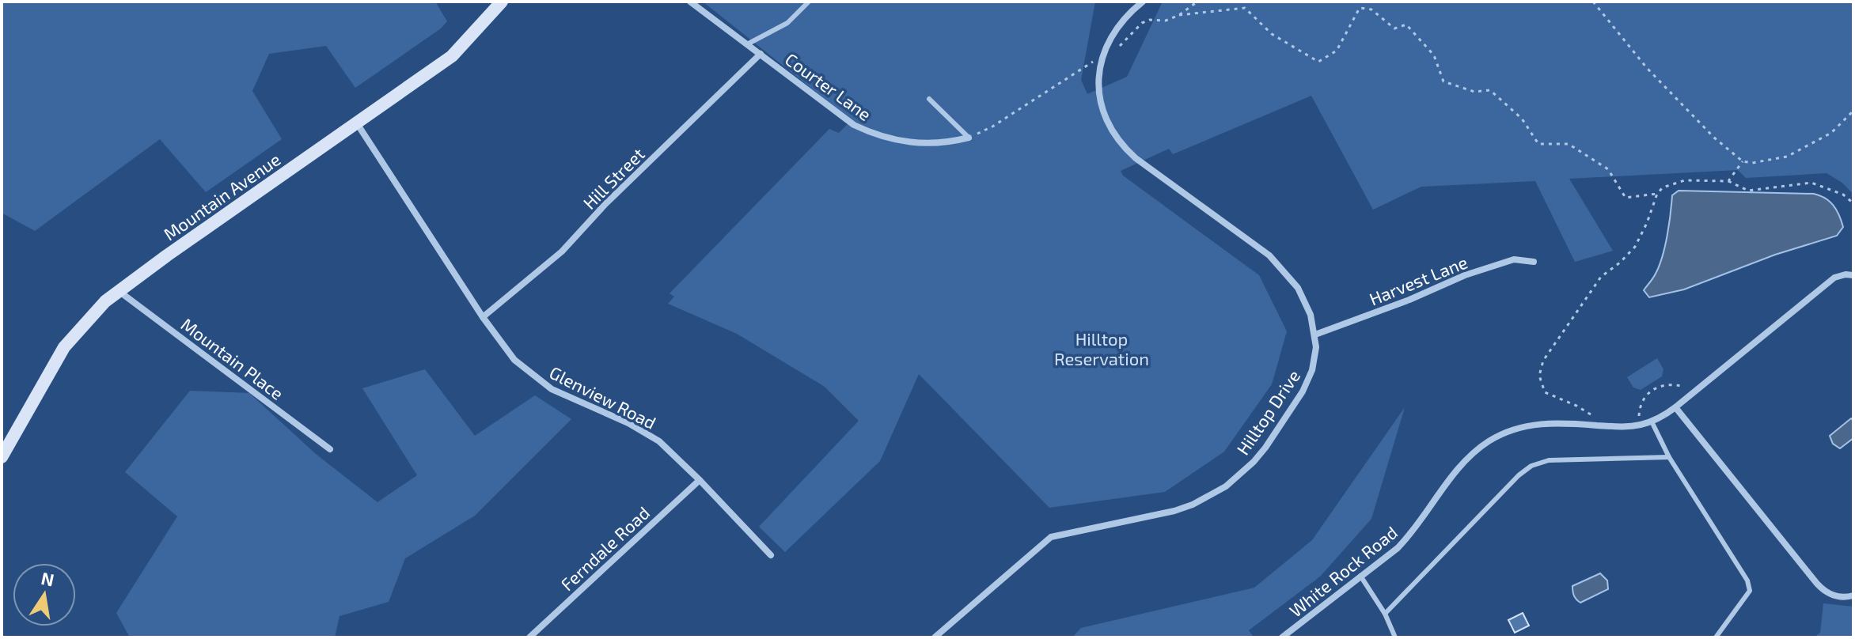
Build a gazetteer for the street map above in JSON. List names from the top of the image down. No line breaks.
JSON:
{"streets":{"street":["Courter Lane","Hill Street","Mountain Avenue","Harvest Lane","Mountain Place","Glenview Road","Hilltop Drive","Ferndale Road","White Rock Road"]},"crossings":[["Courter Lane","Hill Street"],["Hill Street","Glenview Road"],["Mountain Avenue","Mountain Place"],["Mountain Avenue","Glenview Road"],["Harvest Lane","Hilltop Drive"],["Glenview Road","Ferndale Road"]],"parks":["Hilltop Reservation"],"north":"top"}
